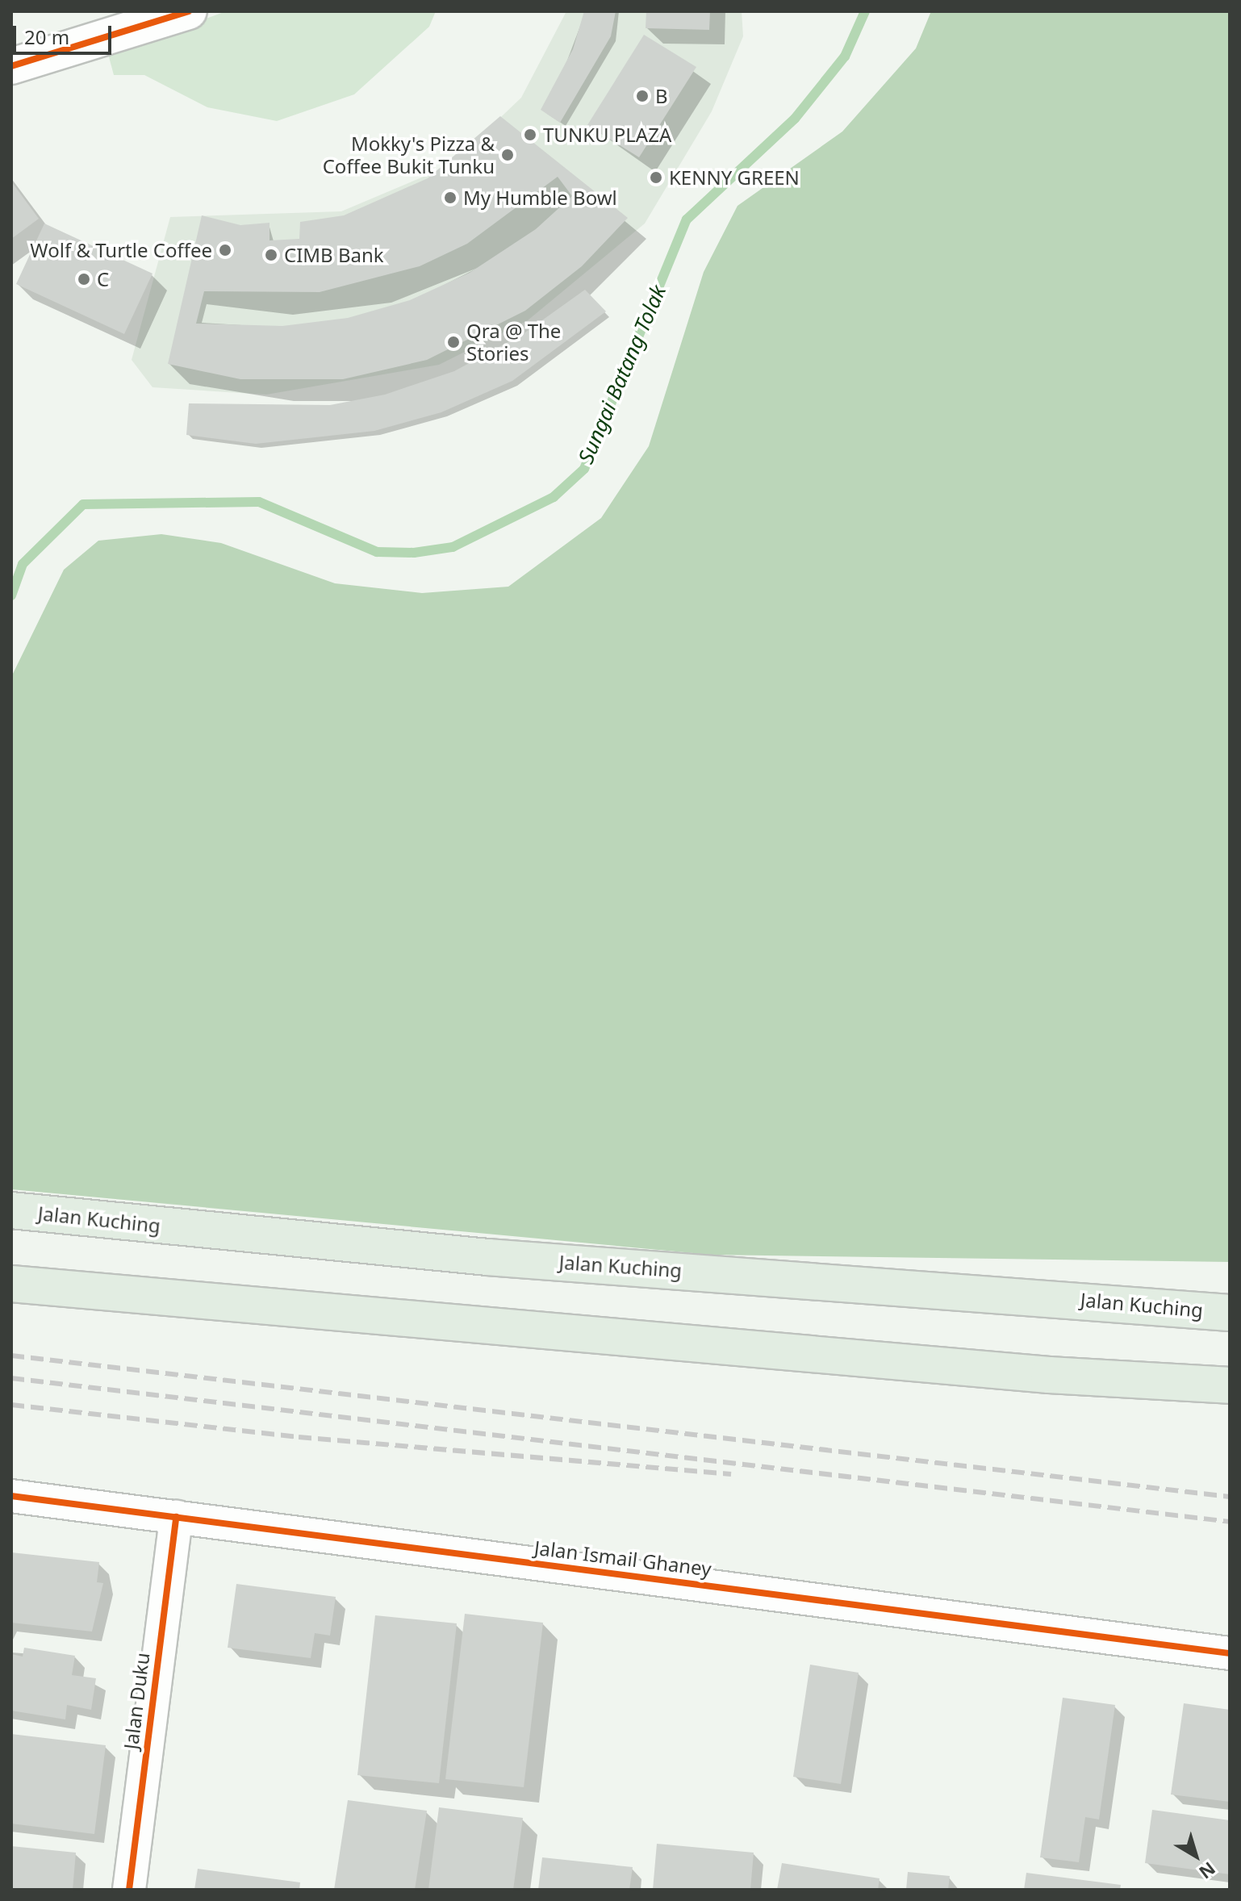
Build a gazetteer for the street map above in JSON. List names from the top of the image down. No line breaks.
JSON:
{"streets":{"highway":["Jalan Kuching"],"street":["Jalan Ismail Ghaney","Jalan Duku"]},"crossings":[["Jalan Ismail Ghaney","Jalan Duku"]],"water":["Sungai Batang Tolak"],"places":["B","TUNKU PLAZA","Mokky's Pizza & Coffee Bukit Tunku","KENNY GREEN","My Humble Bowl","Wolf & Turtle Coffee","CIMB Bank","C","Qra @ The Stories"],"scale_bar":"20 m","north":"bottom right"}
